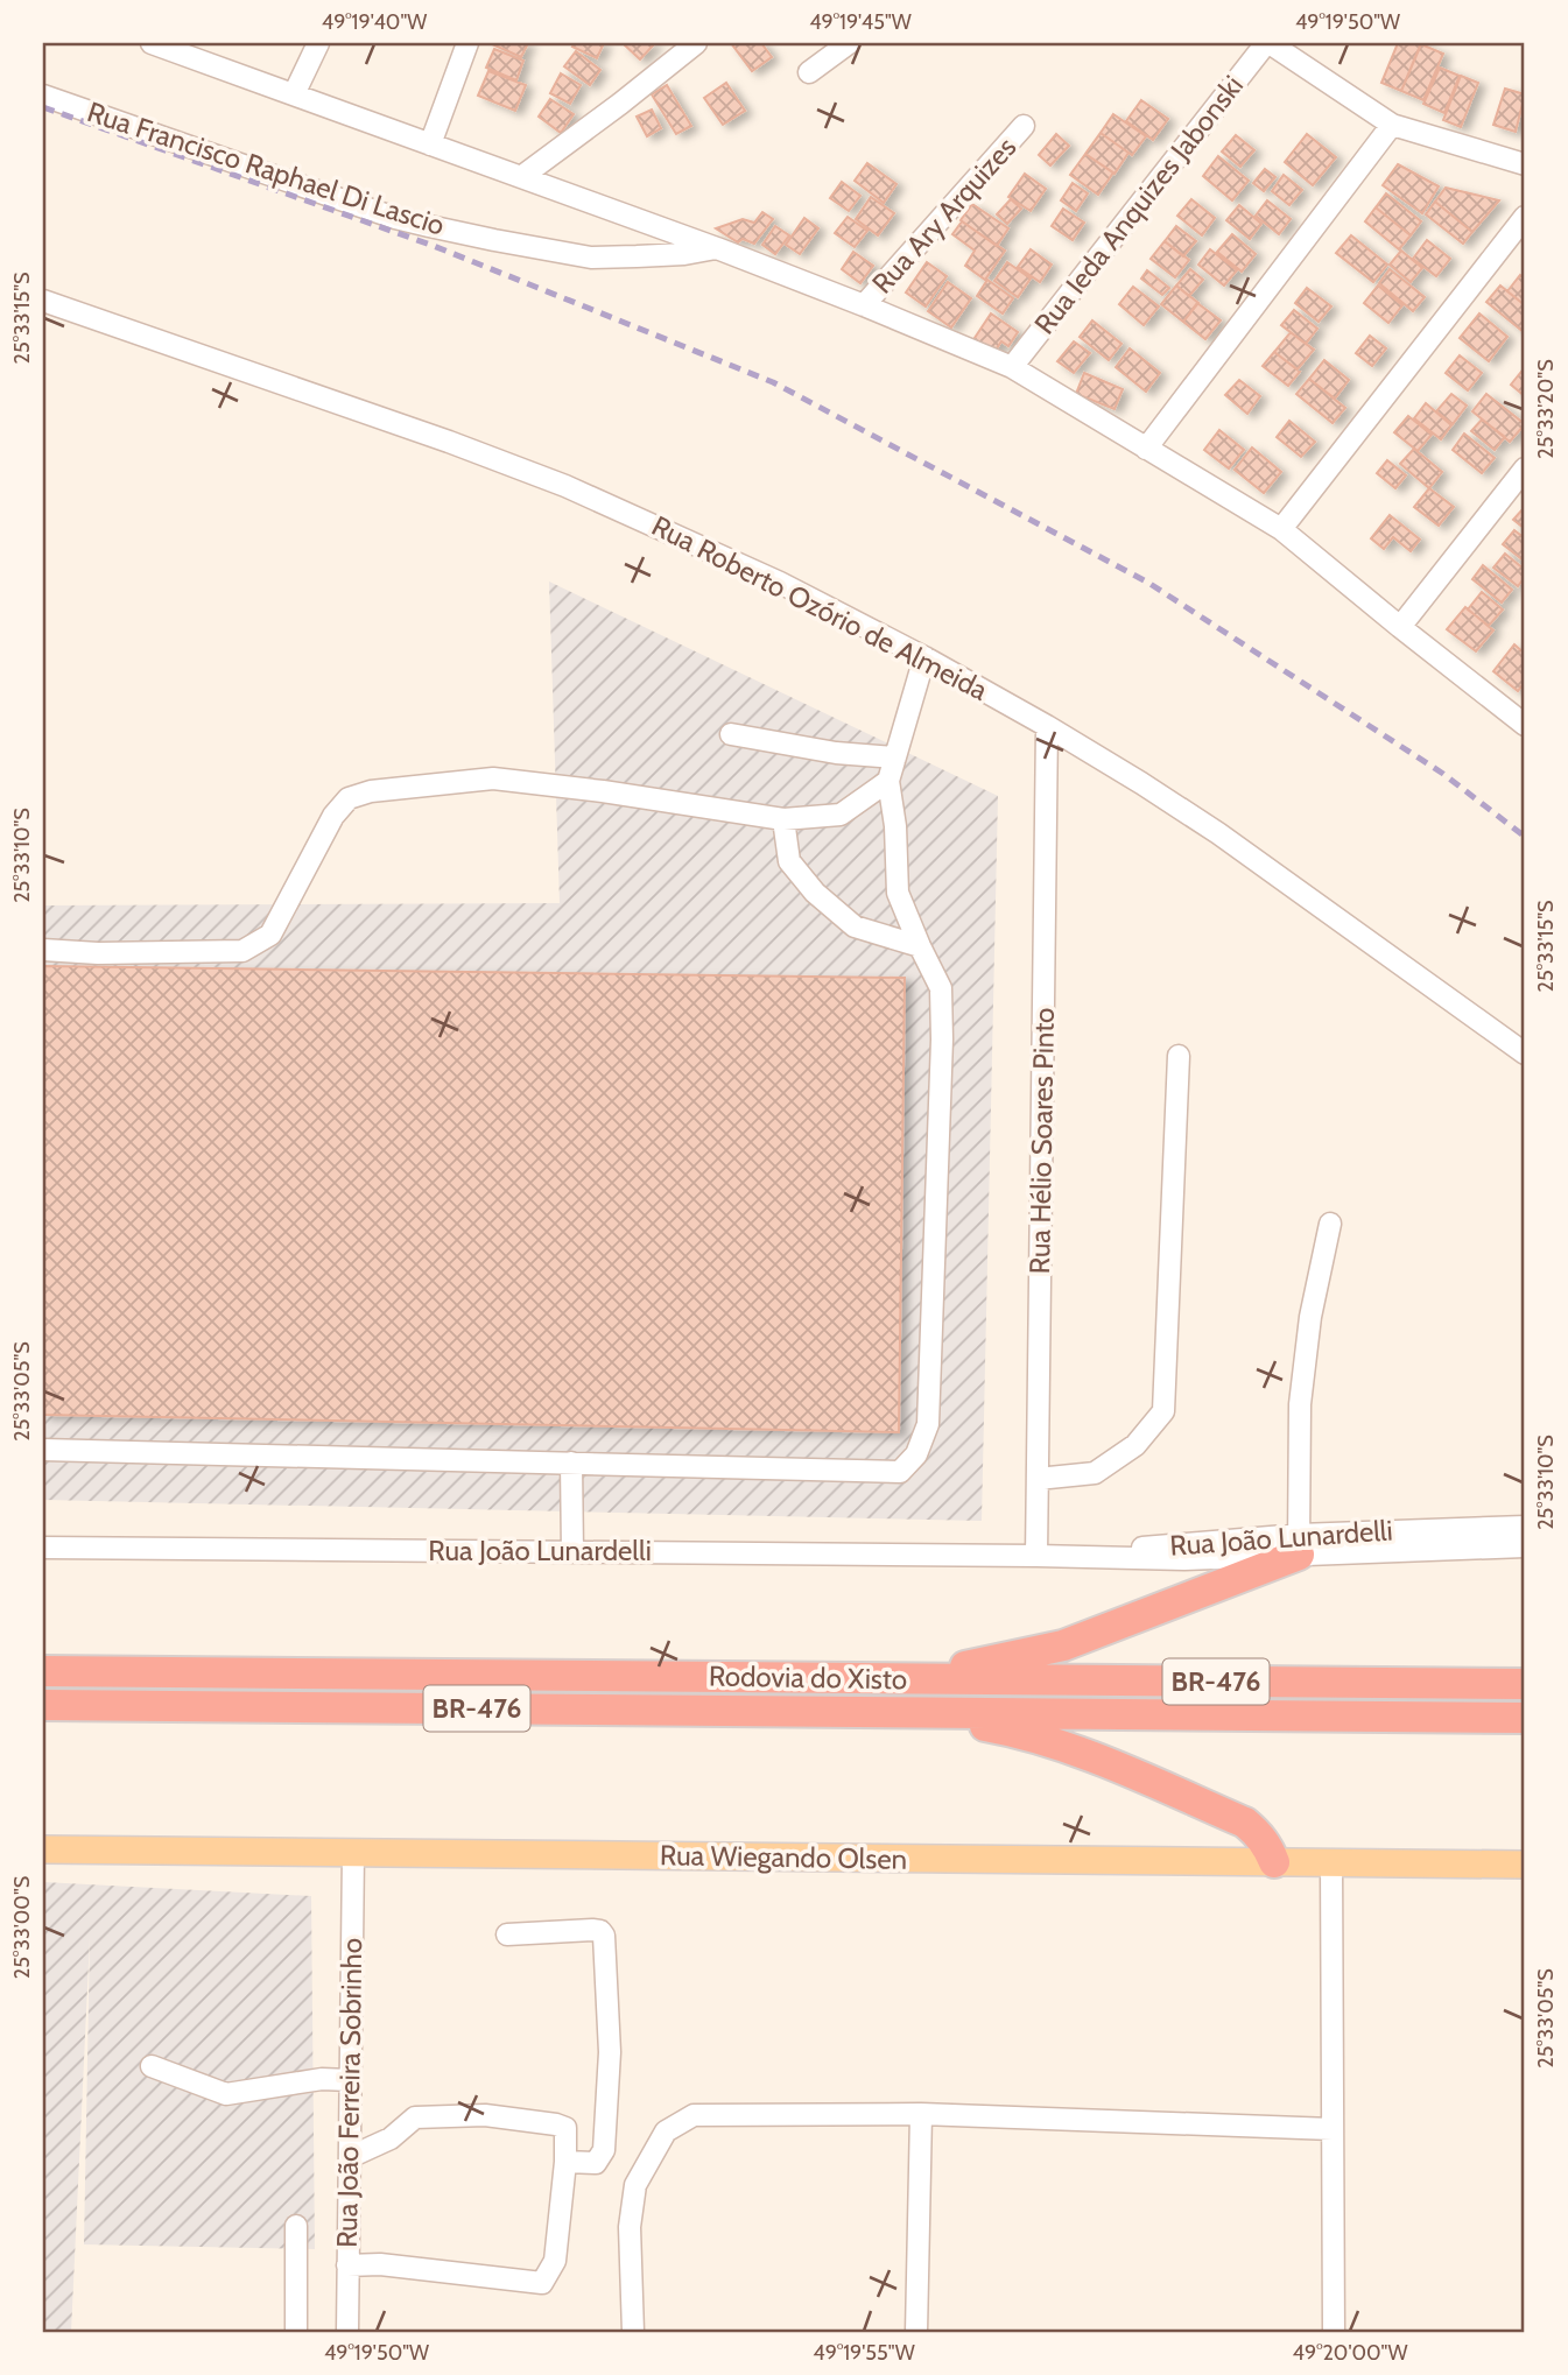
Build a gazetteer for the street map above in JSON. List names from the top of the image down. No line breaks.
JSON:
{"streets":{"highway":["Rodovia do Xisto","BR-476"],"main road":["Rua Wiegando Olsen"],"street":["Rua Francisco Raphael Di Lascio","Rua Ieda Anquizes Jabonski","Rua Ary Arquizes","Rua Roberto Ozório de Almeida","Rua Hélio Soares Pinto","Rua João Lunardelli","Rua João Ferreira Sobrinho"]},"crossings":[["Rua Francisco Raphael Di Lascio","Rua Ieda Anquizes Jabonski"],["Rua Francisco Raphael Di Lascio","Rua Ary Arquizes"],["Rua Roberto Ozório de Almeida","Rua Hélio Soares Pinto"],["Rua Hélio Soares Pinto","Rua João Lunardelli"],["Rua Wiegando Olsen","Rua João Ferreira Sobrinho"]],"coordinates":["49°19'40\"W","49°19'45\"W","49°19'50\"W","25°33'15\"S","25°33'20\"S","25°33'10\"S","25°33'05\"S","25°33'00\"S","49°19'55\"W","49°20'00\"W"]}
